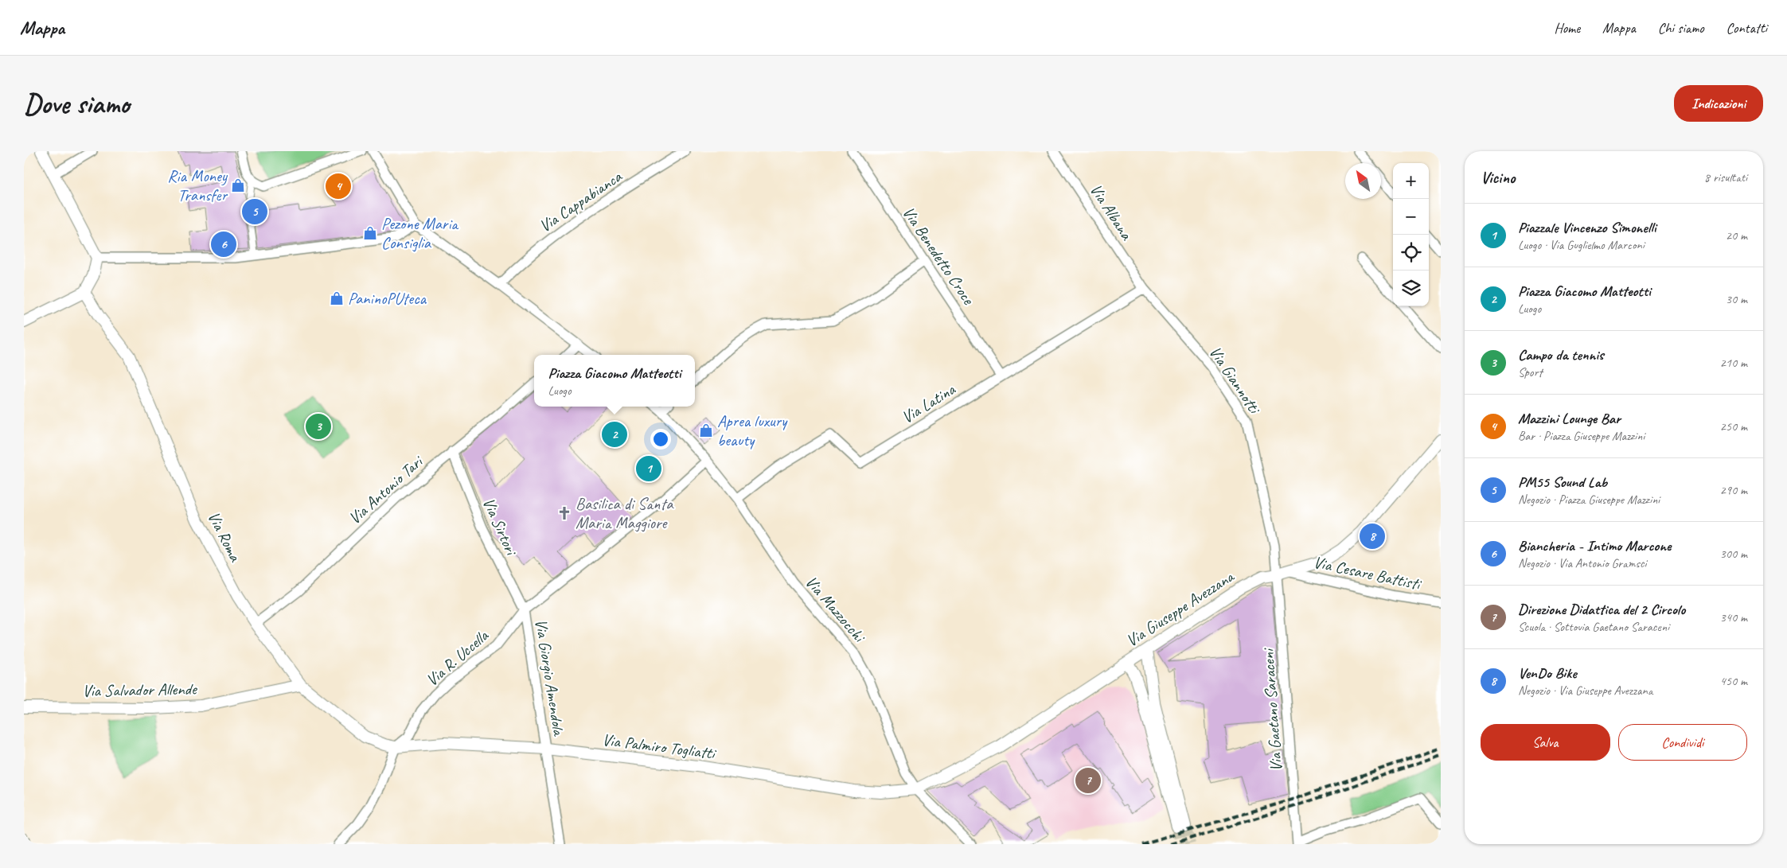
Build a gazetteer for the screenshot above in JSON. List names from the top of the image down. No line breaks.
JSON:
{"streets":{"street":["Via Cappabianca","Via Albana","Via Benedetto Croce","Via Giannotti","Via Latina","Via Antonio Tari","Via Sirtori","Via Roma","Via Cesare Battisti","Via Mazzocchi","Via Giuseppe Avezzana","Via R. Uccella","Via Giorgio Amendola","Via Salvador Allende","Via Gaetano Saraceni","Via Palmiro Togliatti"]},"crossings":[["Via Albana","Via Giannotti"],["Via Albana","Via Latina"],["Via Benedetto Croce","Via Latina"],["Via Giannotti","Via Latina"],["Via Giannotti","Via Cesare Battisti"],["Via Giannotti","Via Giuseppe Avezzana"],["Via Giannotti","Via Gaetano Saraceni"],["Via Latina","Via Mazzocchi"],["Via Antonio Tari","Via Sirtori"],["Via Antonio Tari","Via Roma"],["Via Sirtori","Via R. Uccella"],["Via Sirtori","Via Giorgio Amendola"],["Via Roma","Via R. Uccella"],["Via Roma","Via Salvador Allende"],["Via Roma","Via Palmiro Togliatti"],["Via Cesare Battisti","Via Giuseppe Avezzana"],["Via Cesare Battisti","Via Gaetano Saraceni"],["Via Mazzocchi","Via Giuseppe Avezzana"],["Via Mazzocchi","Via R. Uccella"],["Via Mazzocchi","Via Palmiro Togliatti"],["Via Giuseppe Avezzana","Via Gaetano Saraceni"],["Via Giuseppe Avezzana","Via Palmiro Togliatti"],["Via R. Uccella","Via Giorgio Amendola"],["Via R. Uccella","Via Palmiro Togliatti"],["Via Giorgio Amendola","Via Palmiro Togliatti"]],"places":{"shop":["Ria Money Transfer","Pezone Maria Consiglia","PaninoPUteca","Aprea luxury beauty"],"church":["Basilica di Santa Maria Maggiore"]},"north":"top left","page":{"header":"Mappa","nav":["Home","Mappa","Chi siamo","Contatti"],"buttons":["Indicazioni",["Salva","Condividi"]],"title":"Dove siamo","heading":["Vicino","8 risultati"],"map_buttons":["+","−"],"pins":["4","5","6","3","2","1","8","7"],"list":[{"mark":"1","name":"Piazzale Vincenzo Simonelli","note":"Luogo · Via Guglielmo Marconi","value":"20 m"},{"mark":"2","name":"Piazza Giacomo Matteotti","note":"Luogo","value":"30 m"},{"mark":"3","name":"Campo da tennis","note":"Sport","value":"210 m"},{"mark":"4","name":"Mazzini Lounge Bar","note":"Bar · Piazza Giuseppe Mazzini","value":"250 m"},{"mark":"5","name":"PM55 Sound Lab","note":"Negozio · Piazza Giuseppe Mazzini","value":"290 m"},{"mark":"6","name":"Biancheria - Intimo Marcone","note":"Negozio · Via Antonio Gramsci","value":"300 m"},{"mark":"7","name":"Direzione Didattica del 2 Circolo","note":"Scuola · Sottovia Gaetano Saraceni","value":"340 m"},{"mark":"8","name":"VenDo Bike","note":"Negozio · Via Giuseppe Avezzana","value":"450 m"}],"popup":["Piazza Giacomo Matteotti","Luogo"]}}
